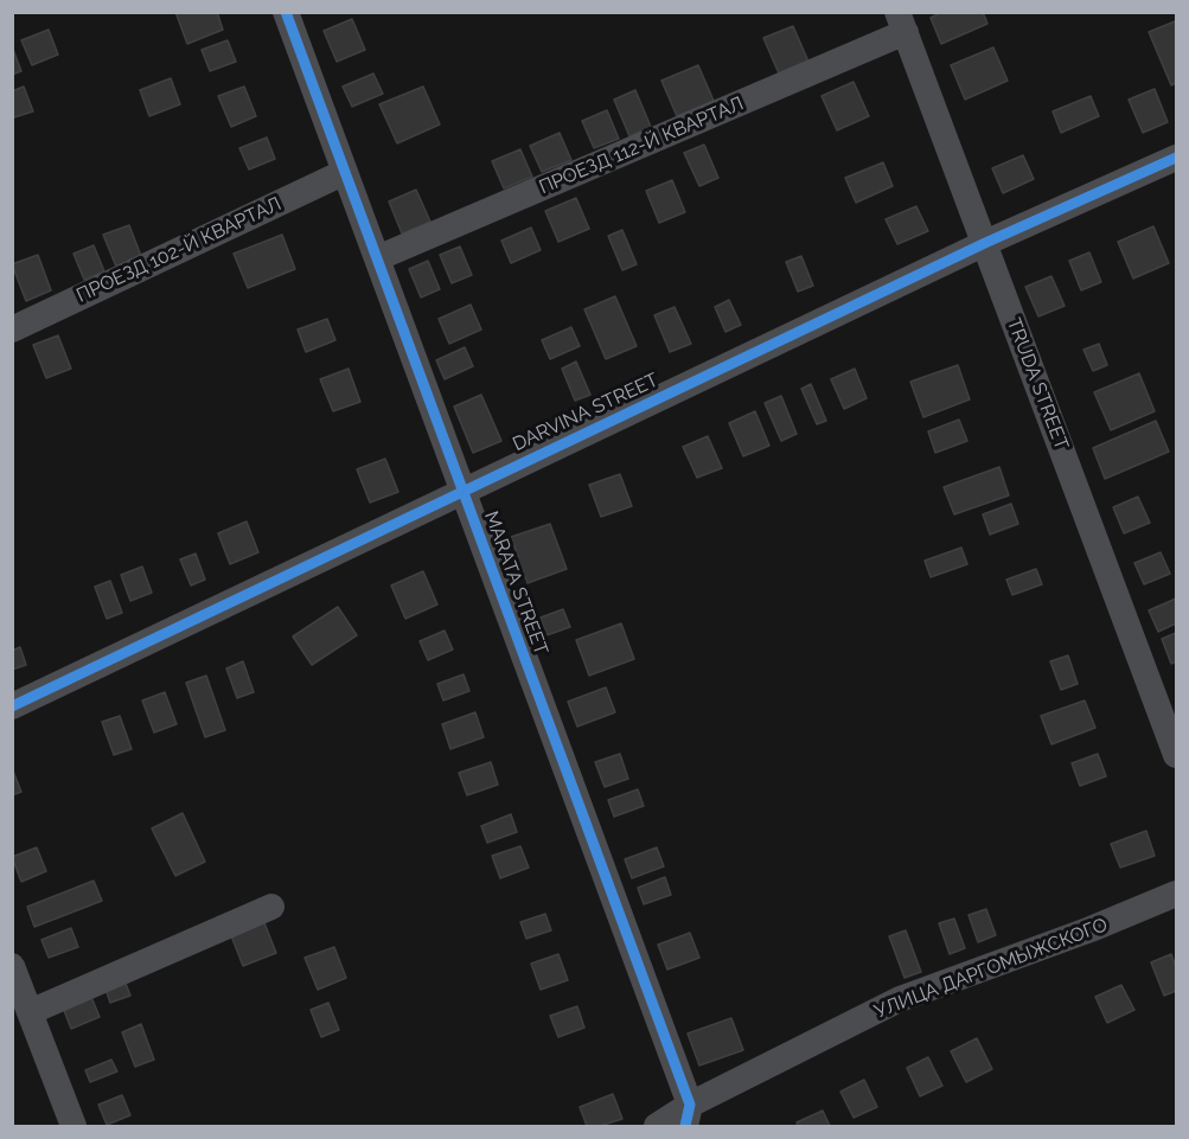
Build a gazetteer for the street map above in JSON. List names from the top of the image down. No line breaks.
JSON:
{"streets":{"street":["ПРОЕЗД 112-Й КВАРТАЛ","ПРОЕЗД 102-Й КВАРТАЛ","TRUDA STREET","DARVINA STREET","MARATA STREET","УЛИЦА ДАРГОМЫЖСКОГО"]},"crossings":[["ПРОЕЗД 112-Й КВАРТАЛ","TRUDA STREET"],["ПРОЕЗД 112-Й КВАРТАЛ","MARATA STREET"],["ПРОЕЗД 102-Й КВАРТАЛ","MARATA STREET"],["TRUDA STREET","DARVINA STREET"],["DARVINA STREET","MARATA STREET"],["MARATA STREET","УЛИЦА ДАРГОМЫЖСКОГО"]]}
